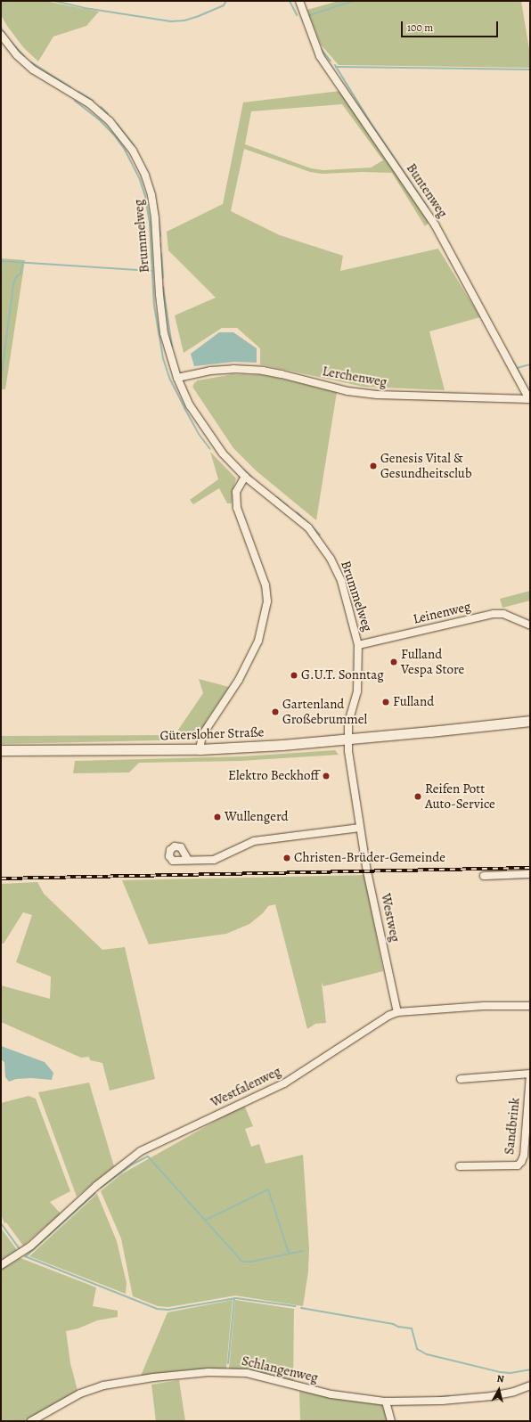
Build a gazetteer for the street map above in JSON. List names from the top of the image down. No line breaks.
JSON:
{"streets":{"main road":["Gütersloher Straße"],"street":["Buntenweg","Brummelweg","Lerchenweg","Leinenweg","Westweg","Westfalenweg","Sandbrink","Schlangenweg"]},"crossings":[["Buntenweg","Lerchenweg"],["Brummelweg","Lerchenweg"],["Brummelweg","Leinenweg"],["Brummelweg","Gütersloher Straße"],["Brummelweg","Westweg"],["Gütersloher Straße","Westweg"],["Westweg","Westfalenweg"]],"places":["Genesis Vital & Gesundheitsclub","Fulland Vespa Store","G.U.T. Sonntag","Fulland","Gartenland Großebrummel","Elektro Beckhoff","Reifen Pott Auto-Service","Wullengerd","Christen-Brüder-Gemeinde"],"scale_bar":"100 m","north":"top"}
